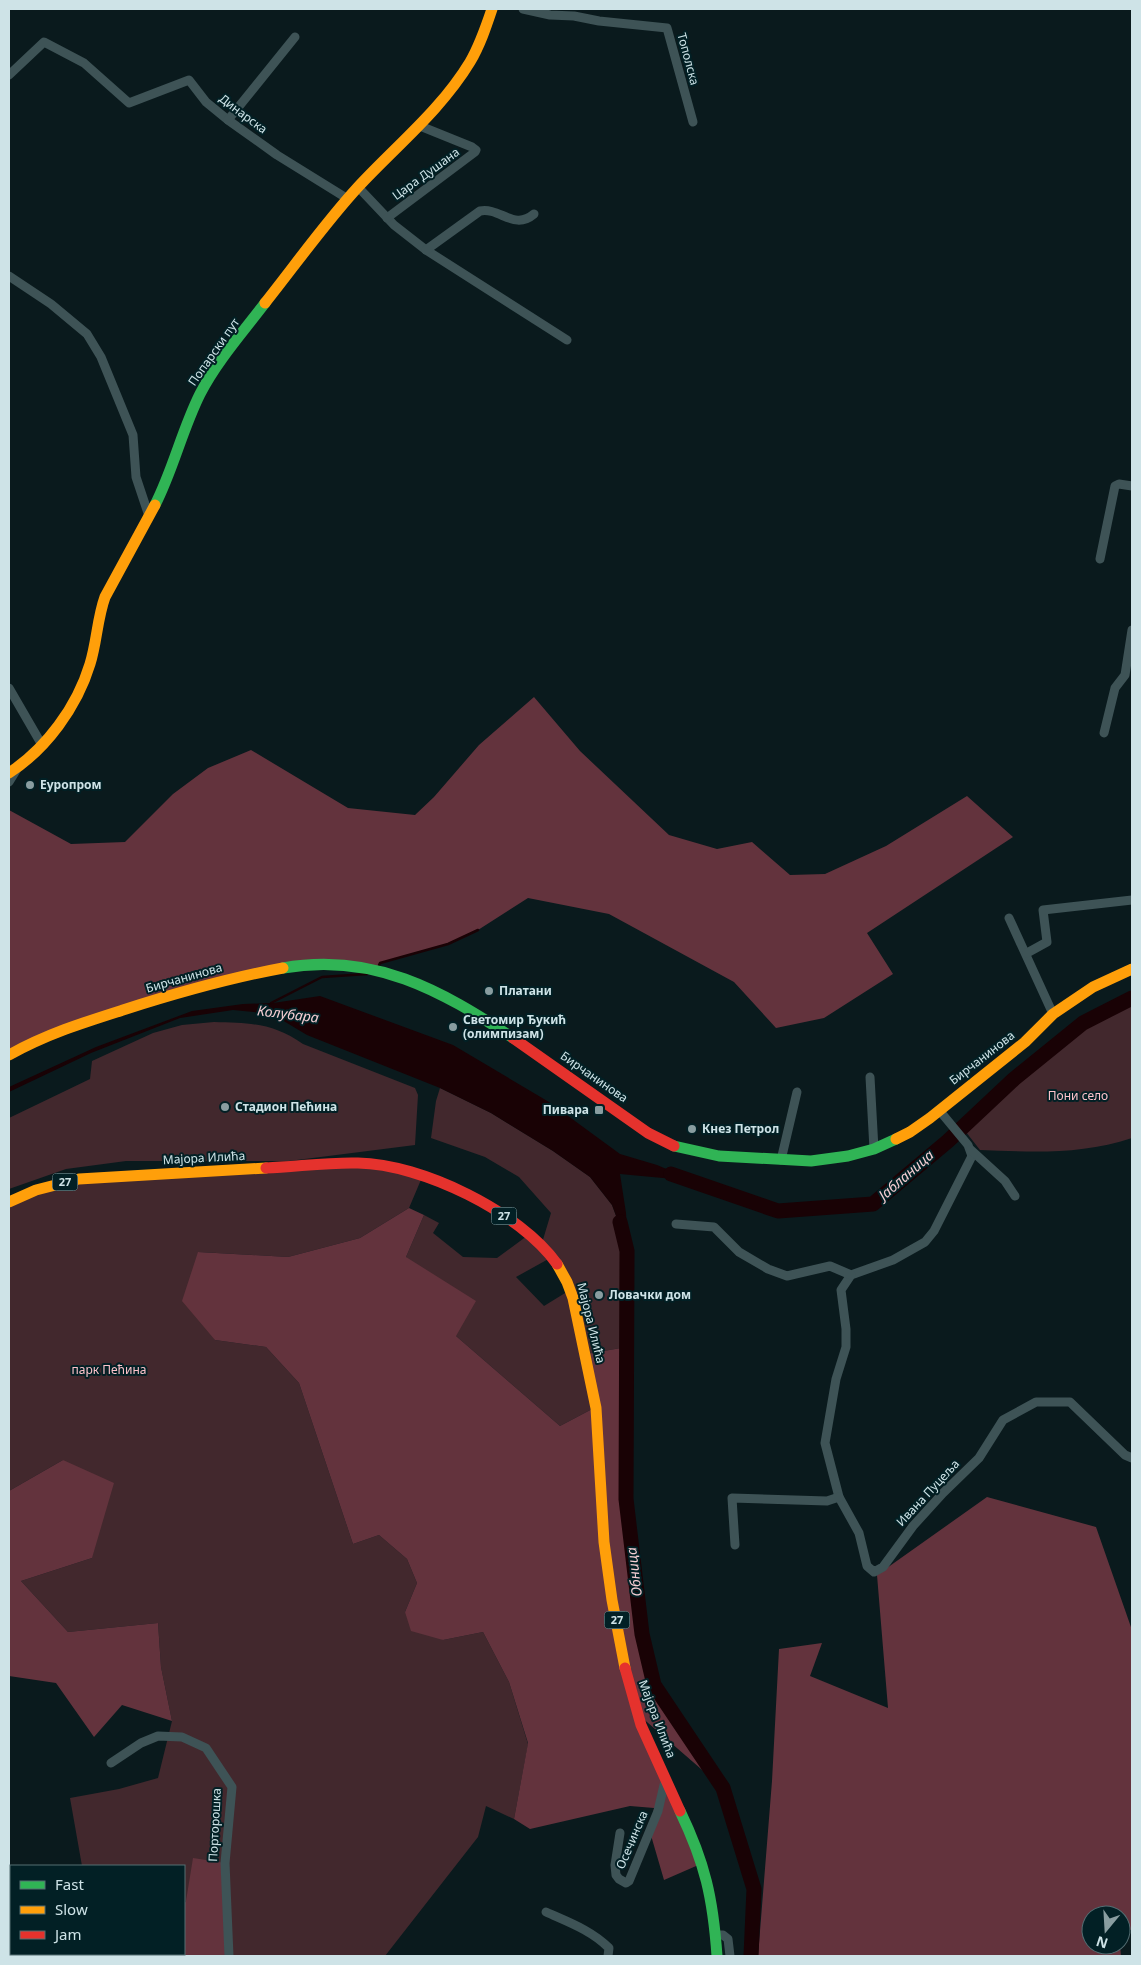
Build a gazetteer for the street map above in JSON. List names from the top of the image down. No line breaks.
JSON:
{"streets":{"main road":["Попарски пут","Бирчанинова","Мајора Илића","27"],"street":["Тополска","Динарска","Цара Душана","Ивана Пуцеља","Порторошка","Осечинска"]},"crossings":[["Динарска","Попарски пут"],["Цара Душана","Попарски пут"],["Мајора Илића","Осечинска"]],"water":["Колубара","Јабланица","Обница"],"parks":["Пони село","парк Пећина"],"places":{"other":["Еуропром","Платани","Светомир Ђукић (олимпизам)","Стадион Пећина","Кнез Петрол","Ловачки дом"],"transit":["Пивара"]},"legend":["Fast","Slow","Jam"],"north":"bottom"}
